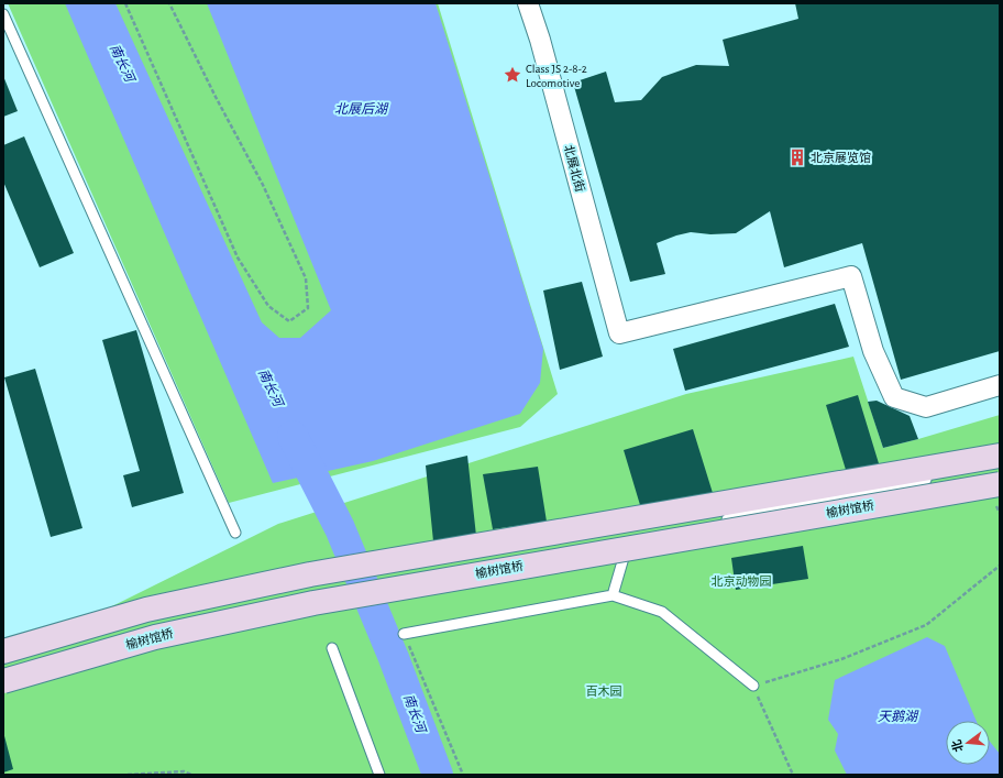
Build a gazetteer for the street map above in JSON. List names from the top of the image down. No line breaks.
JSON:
{"streets":{"main road":["榆树馆桥"],"street":["北展北街"]},"water":["南长河","北展后湖","天鹅湖"],"parks":["北京动物园","百木园"],"places":{"place":["Class JS 2-8-2 Locomotive"],"building":["北京展览馆"]},"north":"left"}
